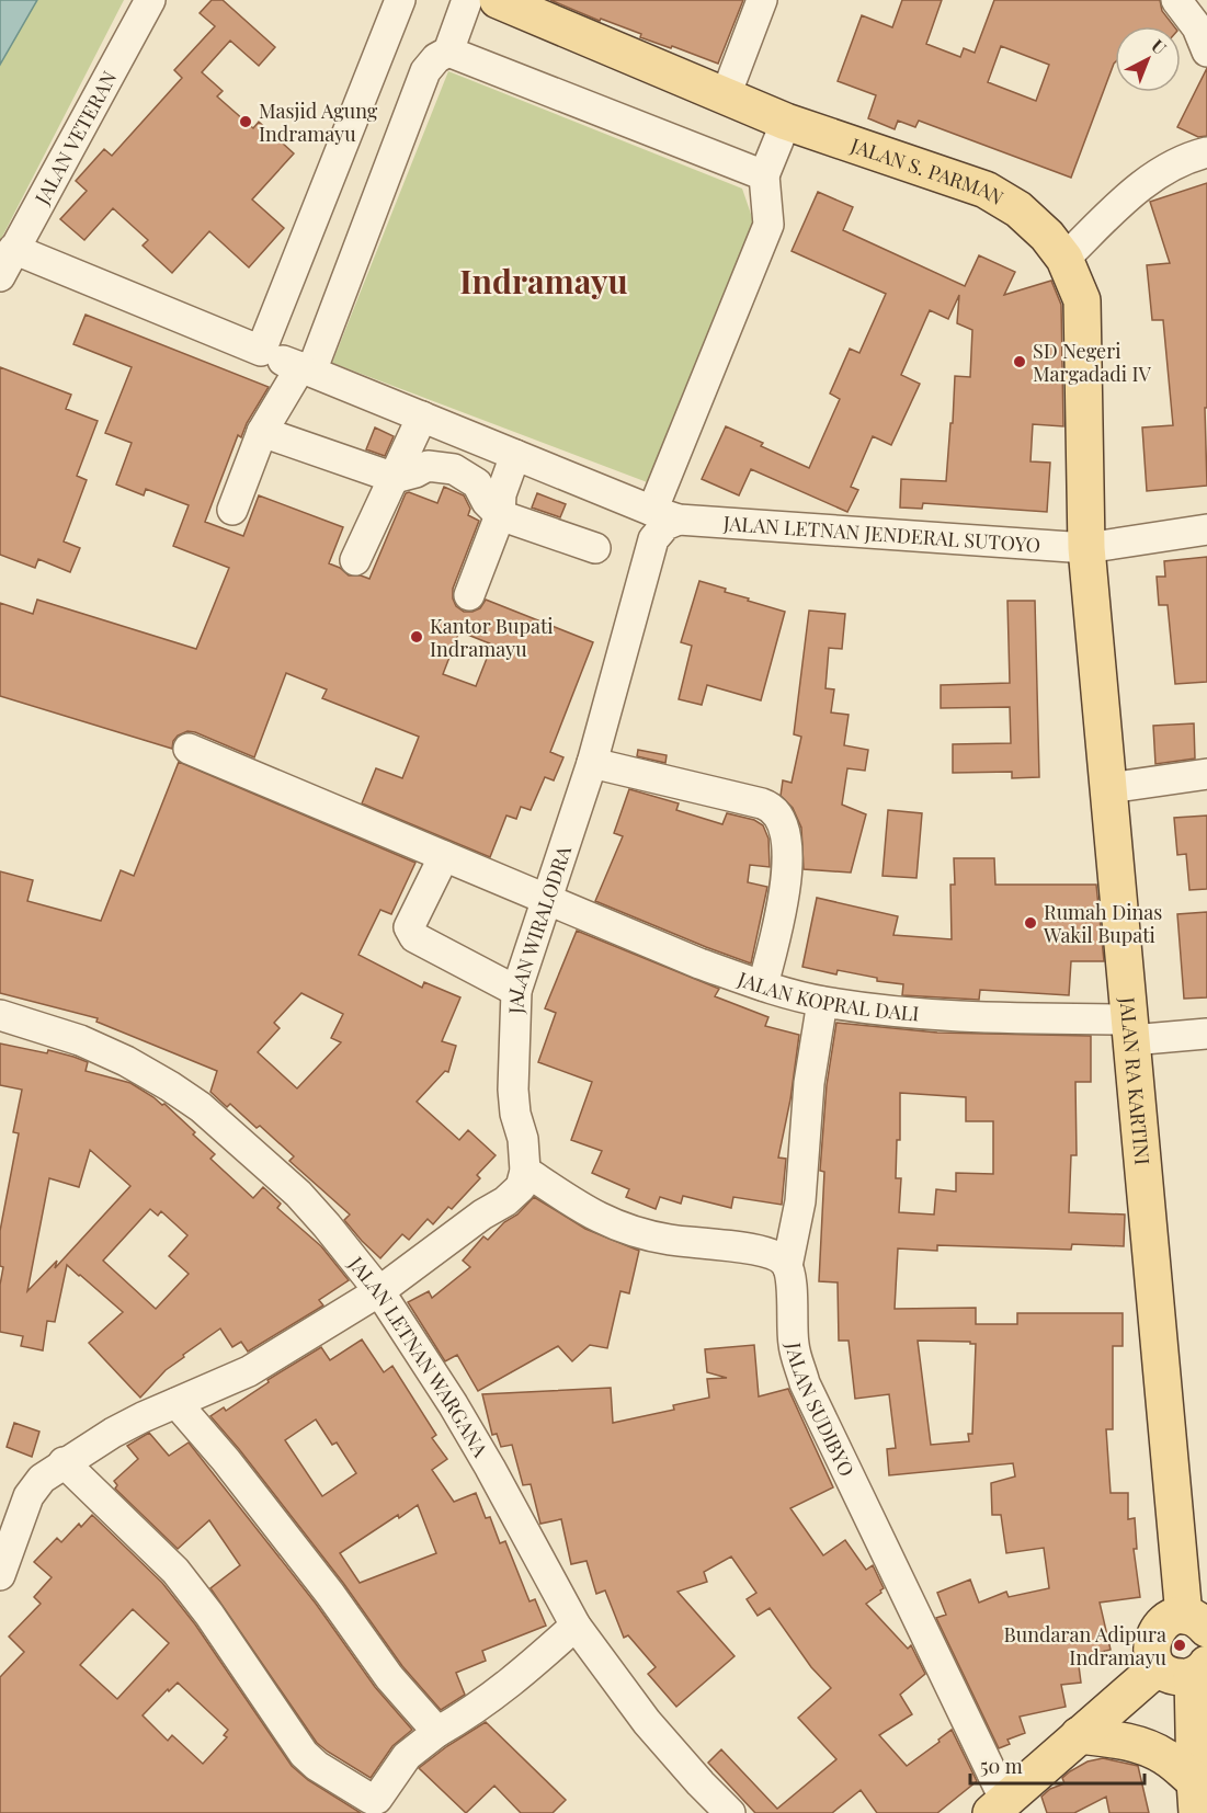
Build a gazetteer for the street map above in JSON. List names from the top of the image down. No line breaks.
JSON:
{"streets":{"main road":["JALAN S. PARMAN","JALAN RA KARTINI"],"street":["JALAN VETERAN","JALAN LETNAN JENDERAL SUTOYO","JALAN WIRALODRA","JALAN KOPRAL DALI","JALAN LETNAN WARGANA","JALAN SUDIBYO"]},"crossings":[["JALAN VETERAN","JALAN LETNAN JENDERAL SUTOYO"],["JALAN S. PARMAN","JALAN LETNAN JENDERAL SUTOYO"],["JALAN S. PARMAN","JALAN RA KARTINI"],["JALAN LETNAN JENDERAL SUTOYO","JALAN WIRALODRA"],["JALAN LETNAN JENDERAL SUTOYO","JALAN RA KARTINI"],["JALAN WIRALODRA","JALAN KOPRAL DALI"],["JALAN KOPRAL DALI","JALAN RA KARTINI"]],"districts":["Indramayu"],"places":["Masjid Agung Indramayu","SD Negeri Margadadi IV","Kantor Bupati Indramayu","Rumah Dinas Wakil Bupati","Bundaran Adipura Indramayu"],"scale_bar":"50 m","north":"top right"}
